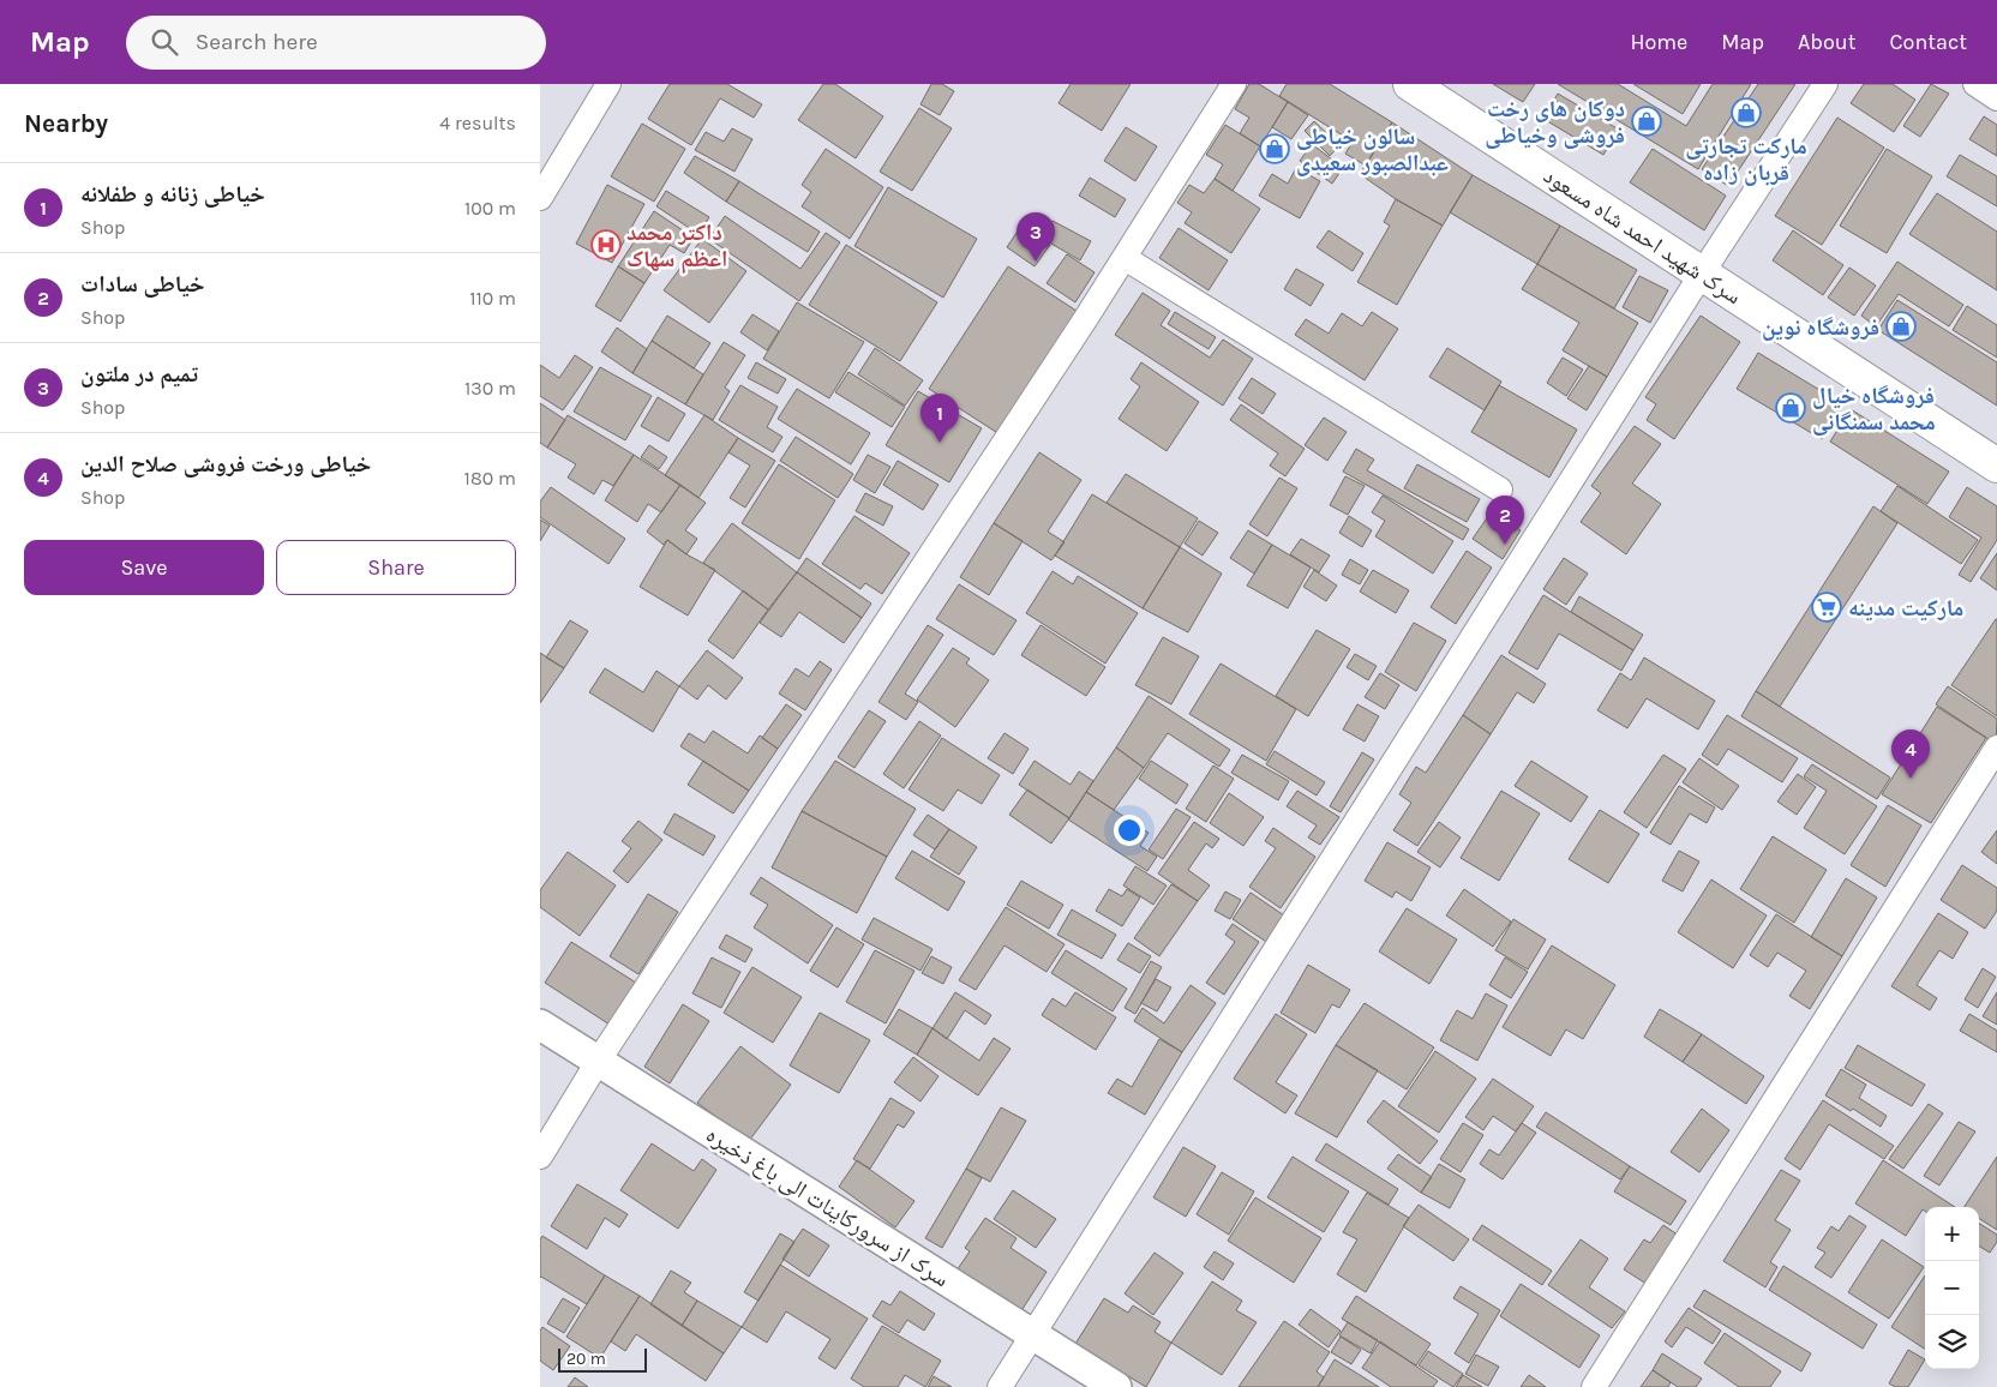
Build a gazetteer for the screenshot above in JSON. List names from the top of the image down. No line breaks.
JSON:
{"streets":{"main road":["سرک شهید احمد شاه مسعود"],"street":["سرک از سرورکاینات الی باغ ذخیره"]},"places":{"shop":["مارکت تجارتی قربان زاده","دوکان های رخت فروشی وخیاطی","سالون خیاطی عبدالصبور سعیدی","فروشگاه نوین","فروشگاه خیال محمد سمنگانی"],"hospital":["داکتر محمد اعظم سهاک"],"supermarket":["مارکیت مدینه"]},"scale_bar":"20 m","page":{"header":"Map","search":"Search here","nav":["Home","Map","About","Contact"],"heading":["Nearby","4 results"],"list":[{"mark":"1","name":"خیاطی زنانه و طفلانه","note":"Shop","value":"100 m"},{"mark":"2","name":"خیاطی سادات","note":"Shop","value":"110 m"},{"mark":"3","name":"تمیم در ملتون","note":"Shop","value":"130 m"},{"mark":"4","name":"خیاطی ورخت فروشی صلاح الدین","note":"Shop","value":"180 m"}],"pins":["3","1","2","4"],"buttons":["Save","Share"],"map_buttons":["+","−"],"scale":"20 m"}}
